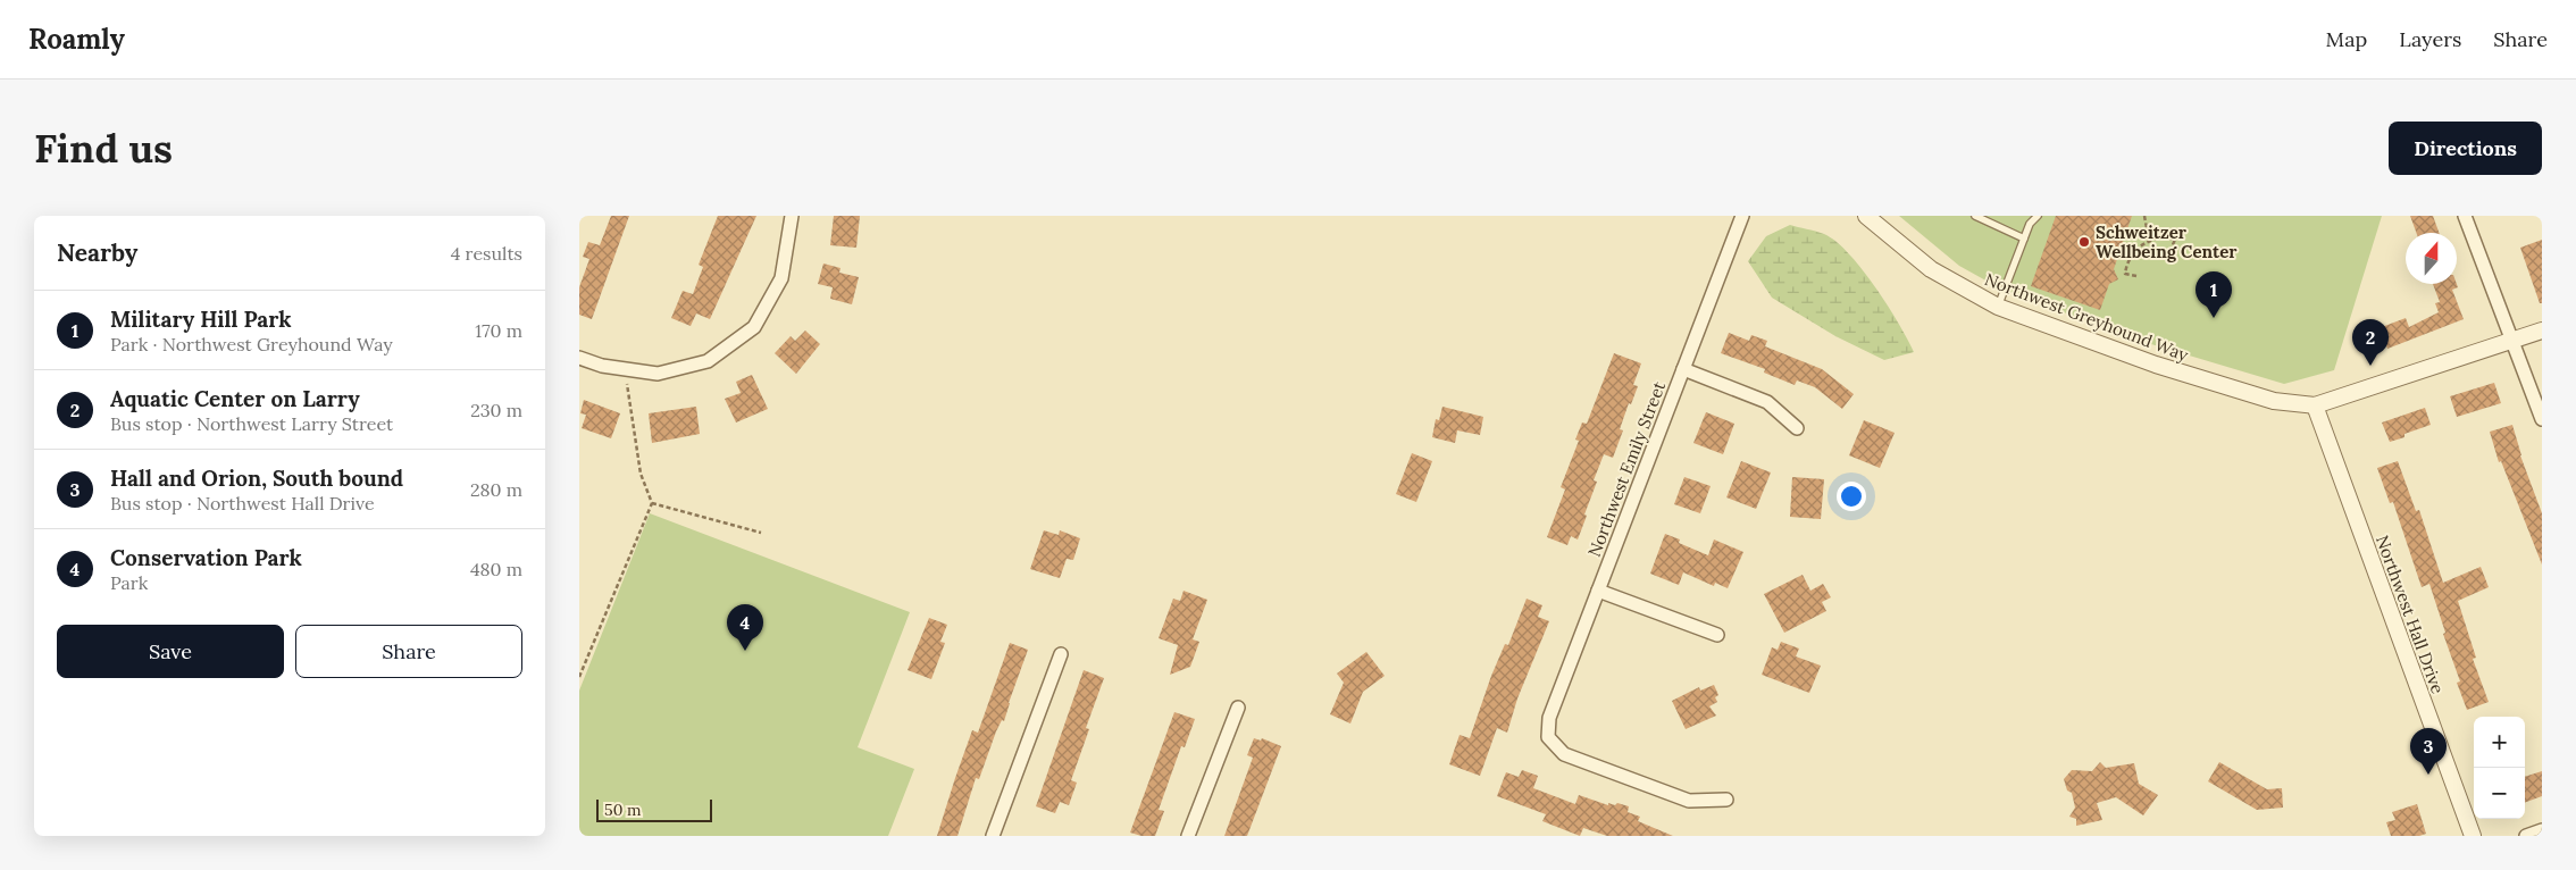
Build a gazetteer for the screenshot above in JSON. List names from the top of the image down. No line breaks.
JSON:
{"streets":{"street":["Northwest Greyhound Way","Northwest Emily Street","Northwest Hall Drive"]},"crossings":[["Northwest Greyhound Way","Northwest Hall Drive"]],"places":["Schweitzer Wellbeing Center"],"scale_bar":"50 m","north":"top","page":{"header":"Roamly","nav":["Map","Layers","Share"],"buttons":["Directions",["Save","Share"]],"title":"Find us","heading":["Nearby","4 results"],"pins":["1","2","4","3"],"list":[{"mark":"1","name":"Military Hill Park","note":"Park · Northwest Greyhound Way","value":"170 m"},{"mark":"2","name":"Aquatic Center on Larry","note":"Bus stop · Northwest Larry Street","value":"230 m"},{"mark":"3","name":"Hall and Orion, South bound","note":"Bus stop · Northwest Hall Drive","value":"280 m"},{"mark":"4","name":"Conservation Park","note":"Park","value":"480 m"}],"map_buttons":["+","−"],"scale":"50 m"}}
